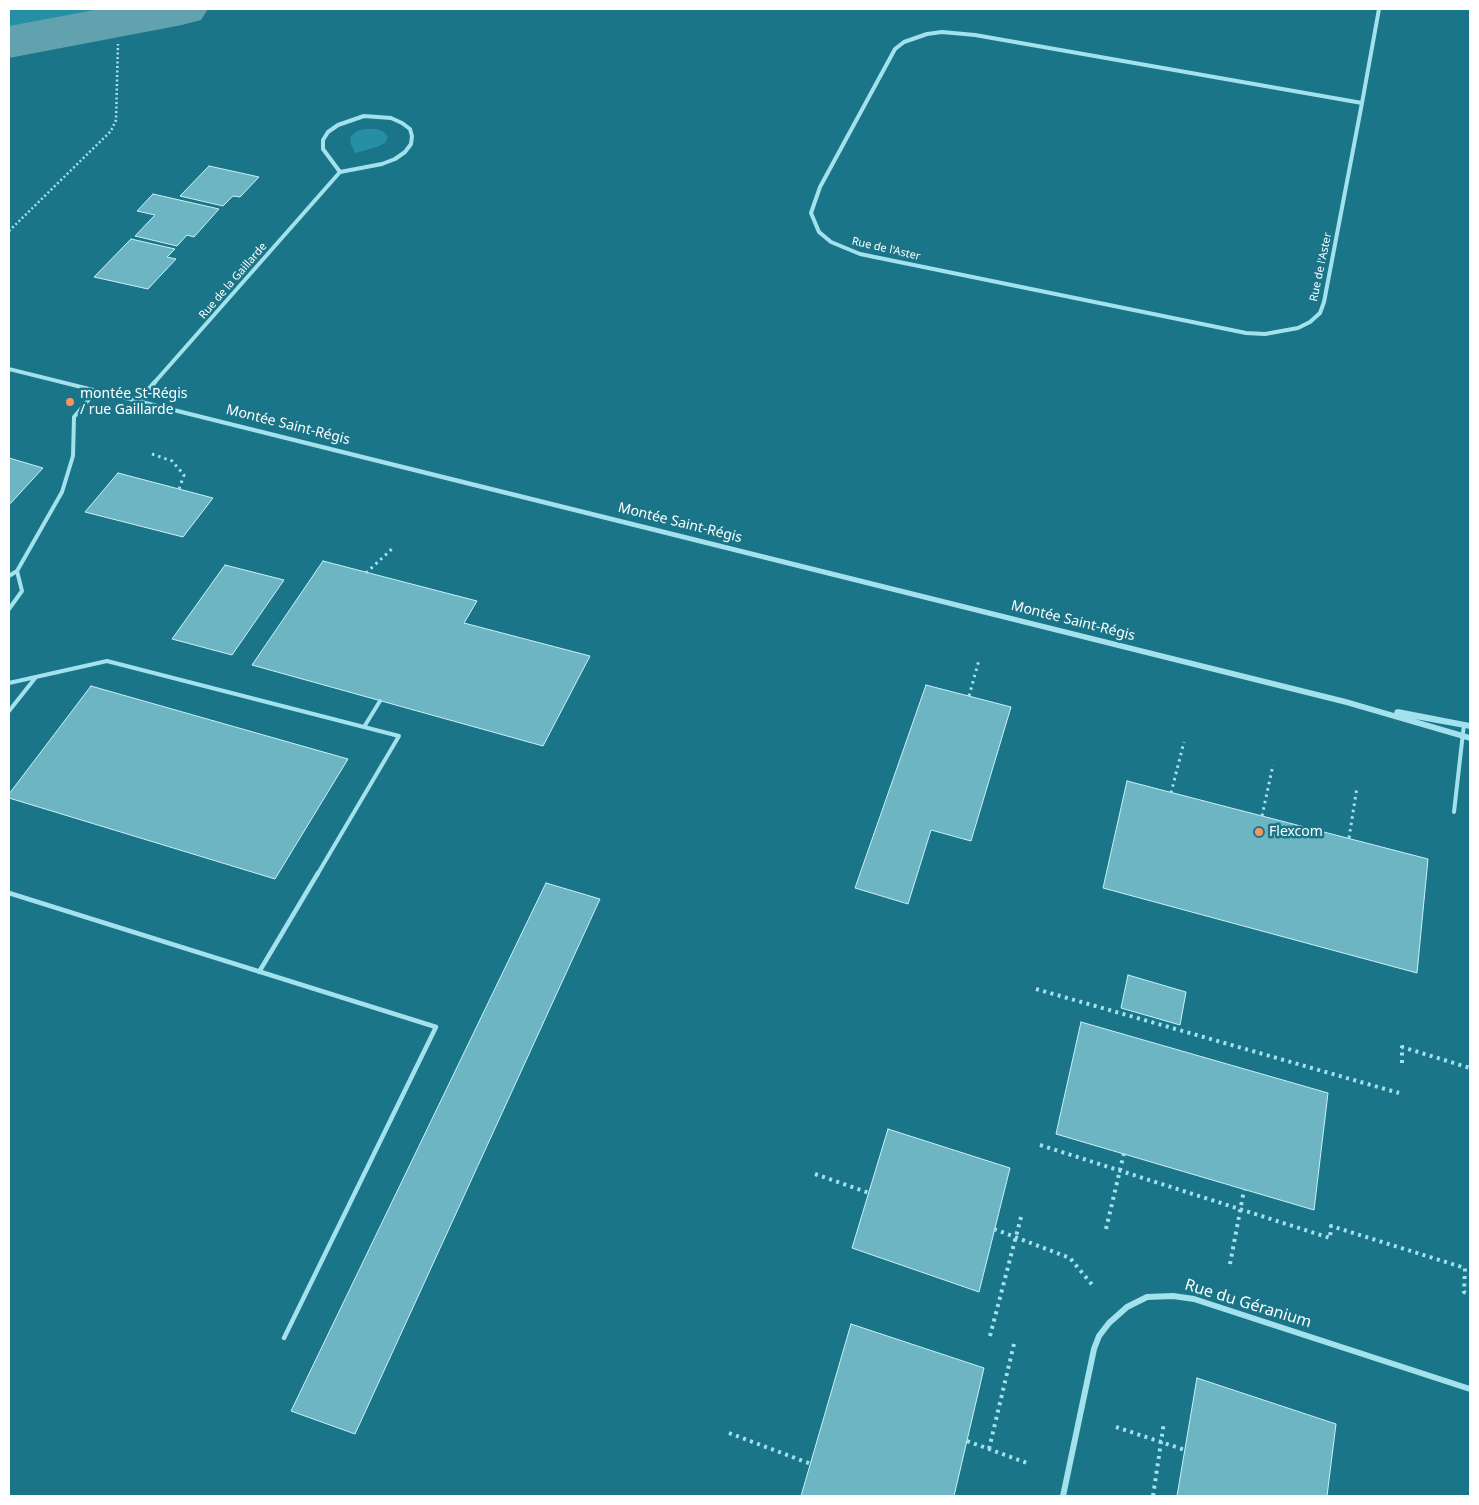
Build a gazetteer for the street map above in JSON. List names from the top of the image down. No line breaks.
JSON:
{"streets":{"street":["Rue de l'Aster","Rue de la Gaillarde","Montée Saint-Régis","Rue du Géranium"]},"crossings":[["Rue de la Gaillarde","Montée Saint-Régis"]],"places":["montée St-Régis / rue Gaillarde","Flexcom"]}
